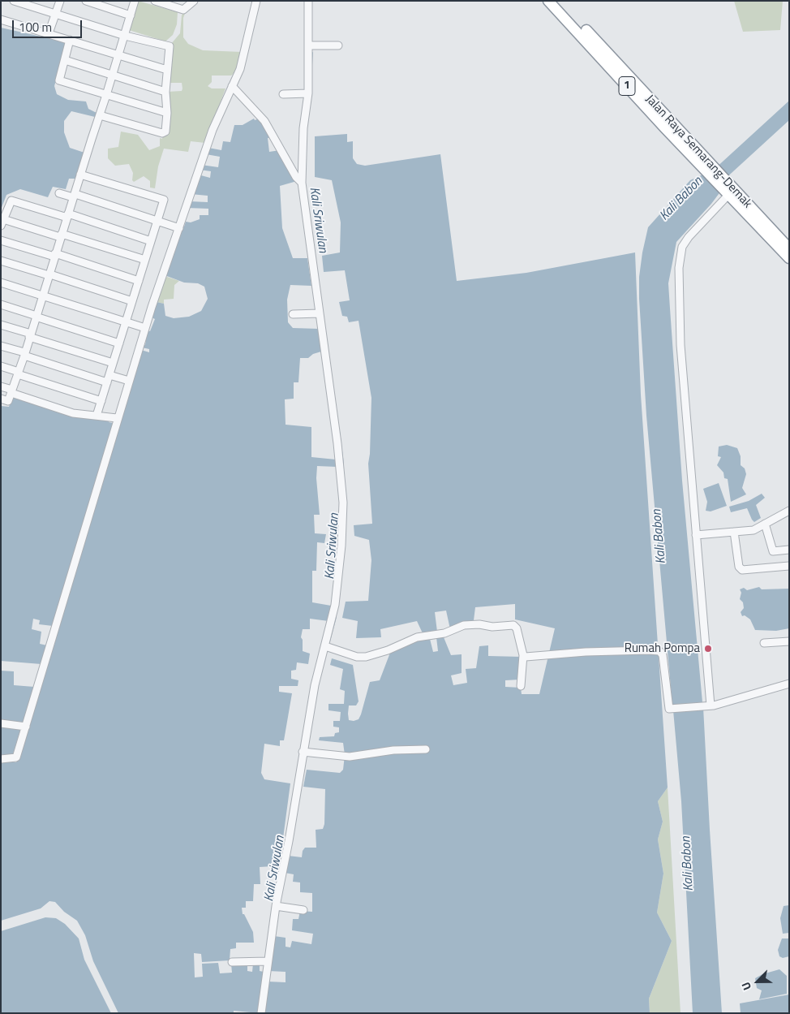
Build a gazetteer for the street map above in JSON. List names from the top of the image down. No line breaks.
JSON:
{"streets":{"highway":["1","Jalan Raya Semarang-Demak"]},"water":["Kali Babon","Kali Sriwulan"],"places":["Rumah Pompa"],"scale_bar":"100 m","north":"bottom left"}
